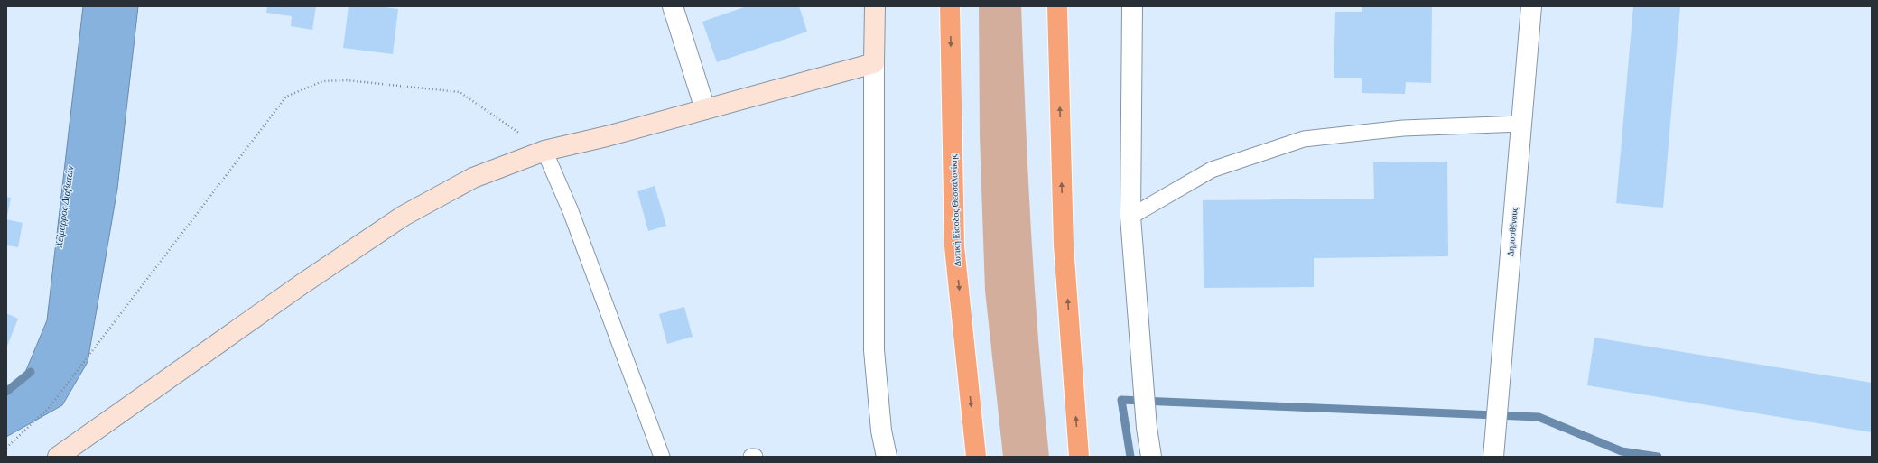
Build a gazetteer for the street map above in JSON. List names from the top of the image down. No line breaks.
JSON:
{"streets":{"highway":["Δυτική Είσοδος Θεσσαλονίκης"],"street":["Δημοσθένους"]},"water":["Χείμαρρος Διαβατών"]}
